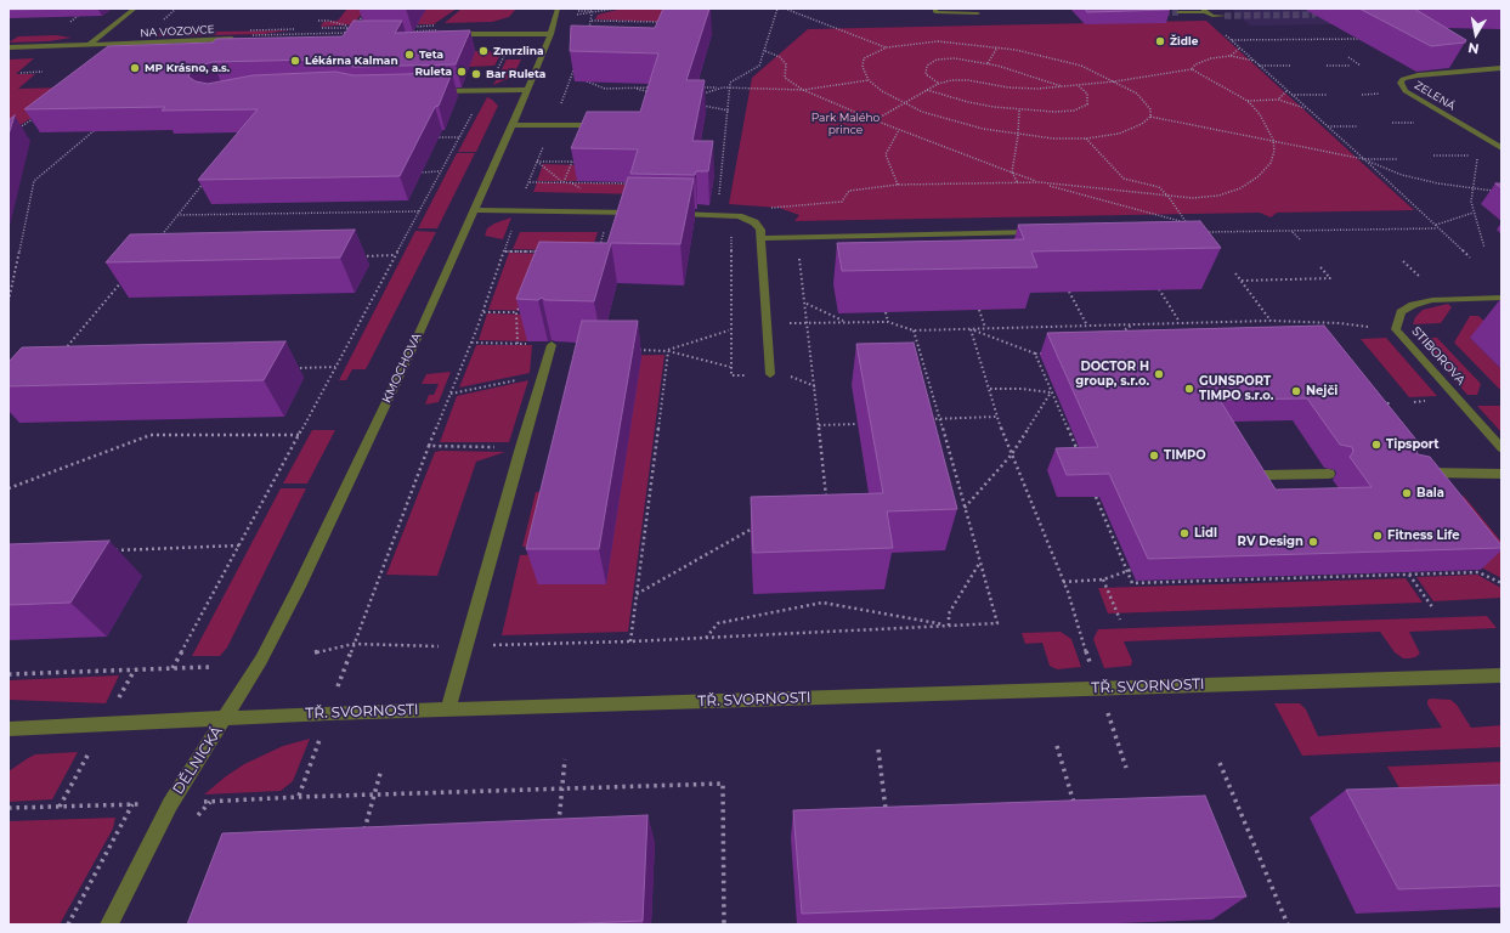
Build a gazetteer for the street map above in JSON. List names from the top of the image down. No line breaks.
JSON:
{"streets":{"street":["NA VOZOVCE","ZELENÁ","STIBOROVA","KMOCHOVA","TŘ. SVORNOSTI","DĚLNICKÁ"]},"crossings":[["KMOCHOVA","TŘ. SVORNOSTI"],["KMOCHOVA","DĚLNICKÁ"],["TŘ. SVORNOSTI","DĚLNICKÁ"]],"parks":["Park Malého prince"],"places":["Židle","Zmrzlina","Teta","Lékárna Kalman","MP Krásno, a.s.","Ruleta","Bar Ruleta","DOCTOR H group, s.r.o.","GUNSPORT TIMPO s.r.o.","Nejči","Tipsport","TIMPO","Bala","Lidl","Fitness Life","RV Design"],"north":"bottom"}
